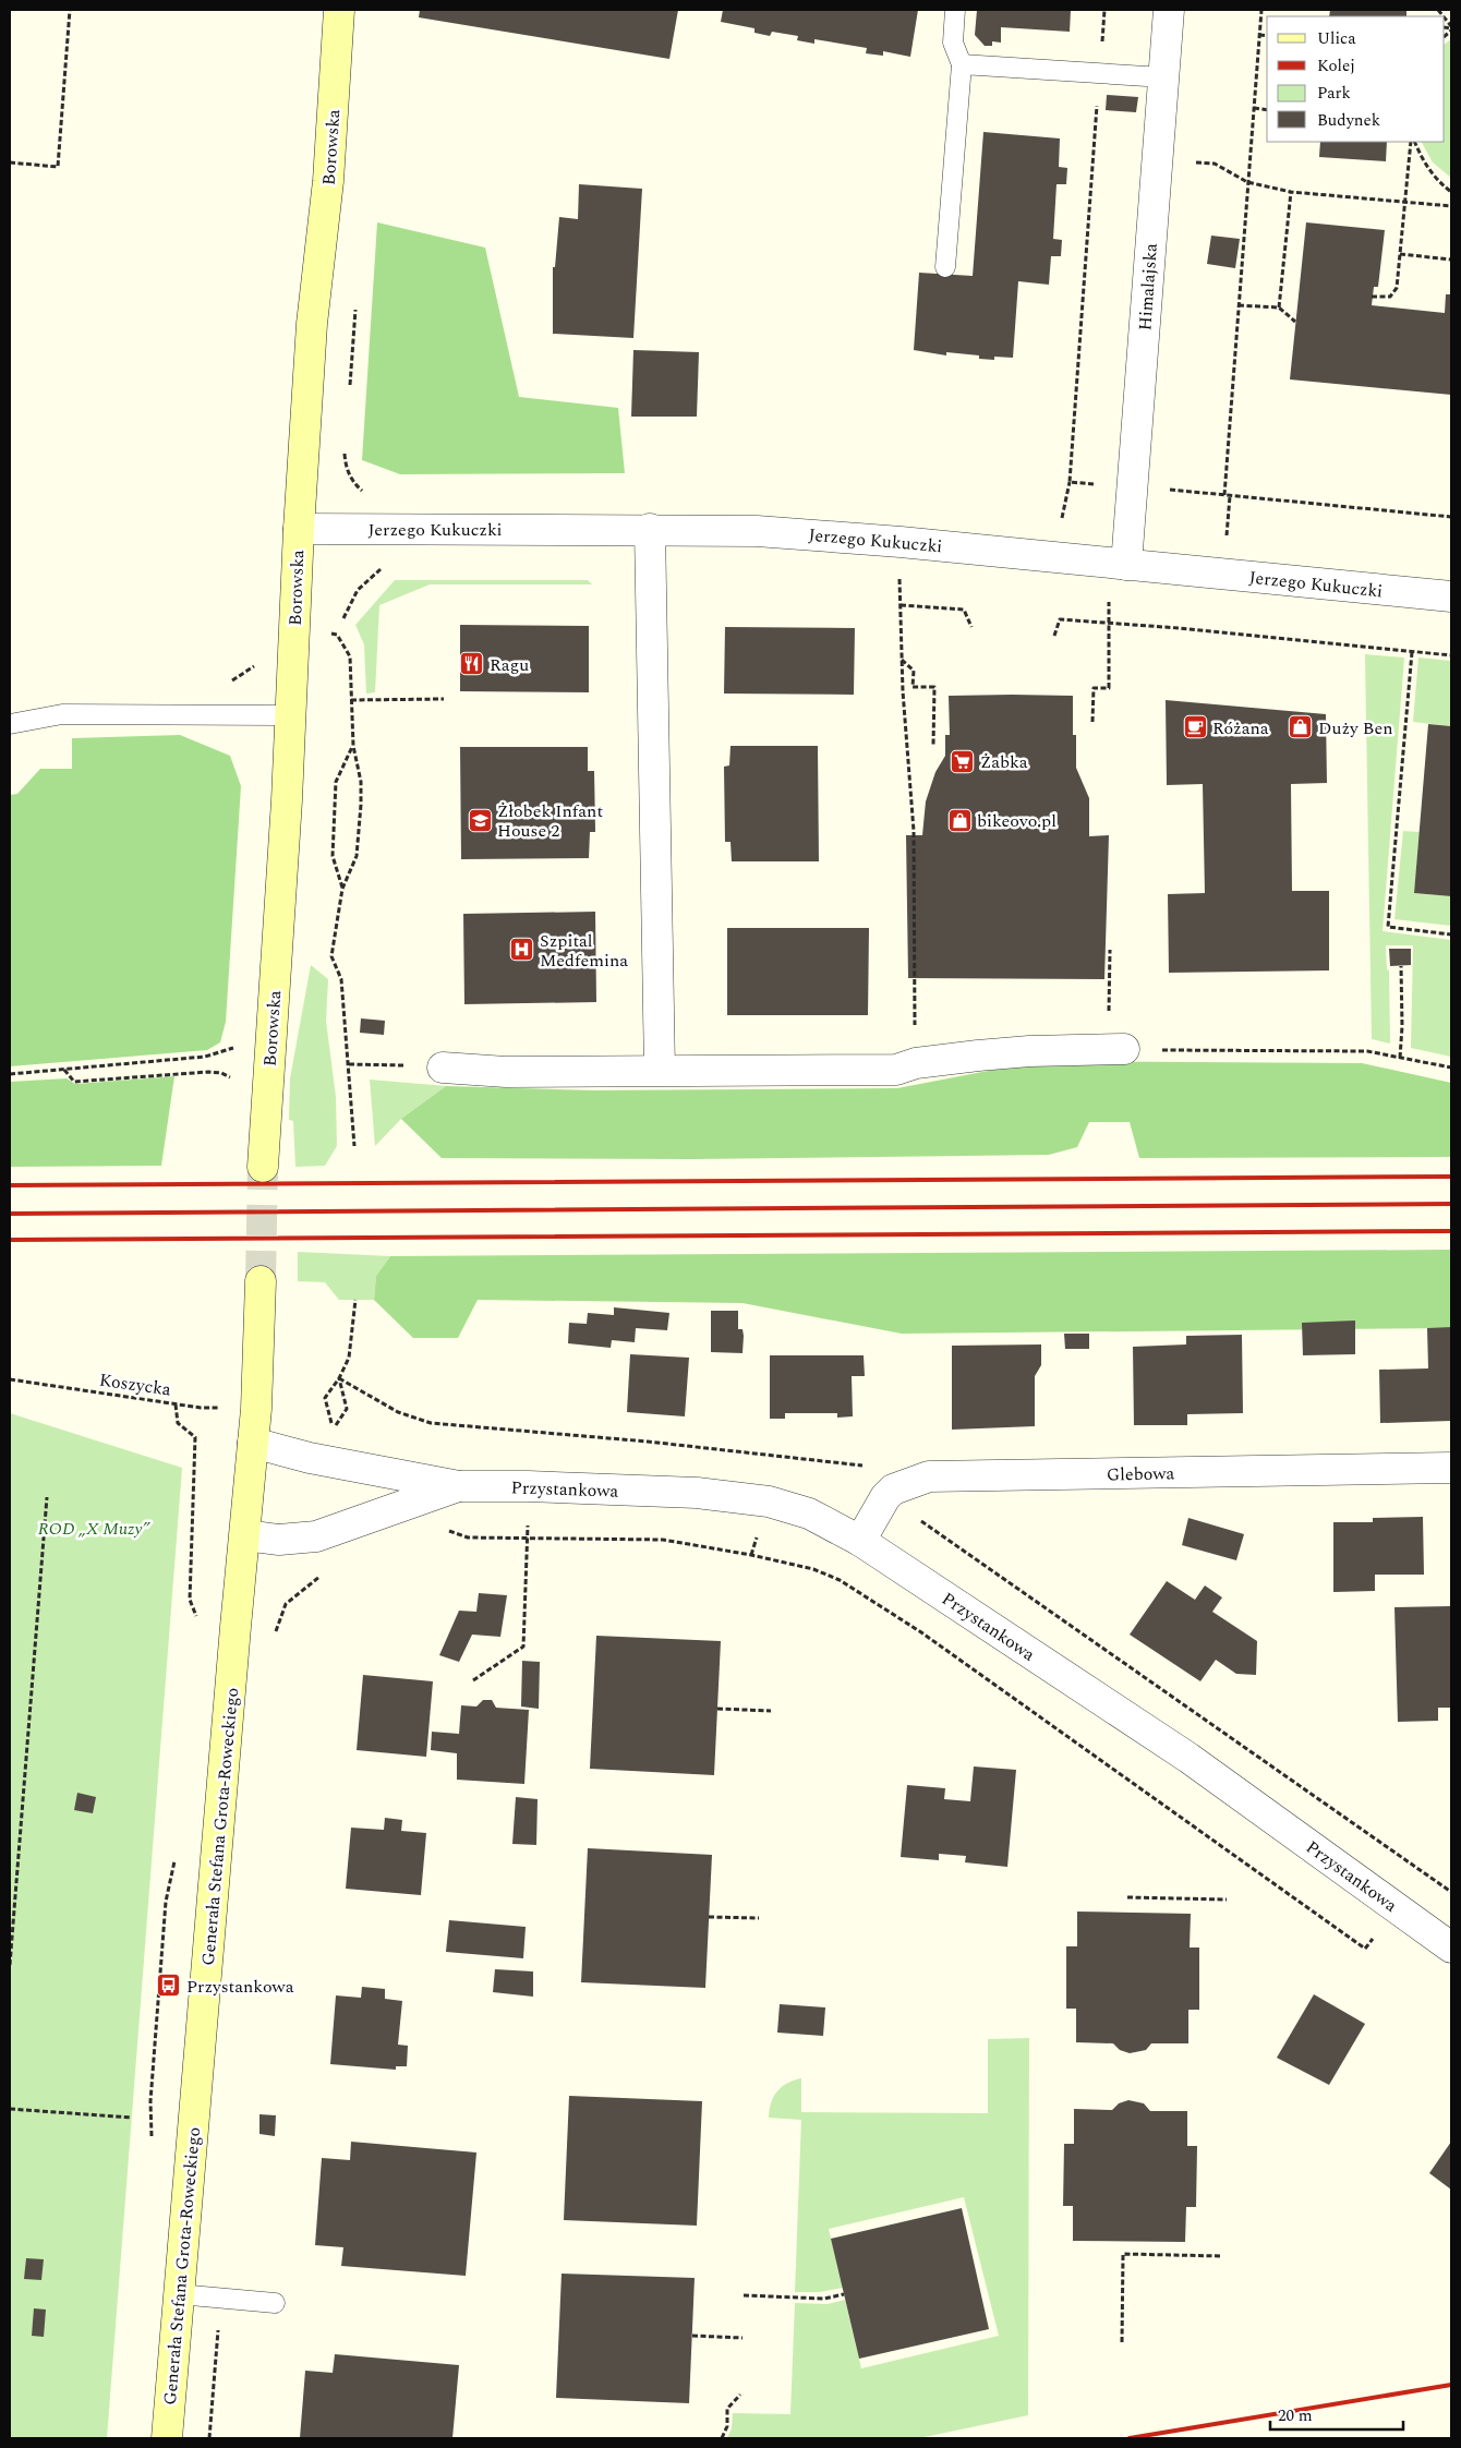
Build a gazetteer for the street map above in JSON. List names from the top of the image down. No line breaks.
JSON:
{"streets":{"street":["Borowska","Himalajska","Jerzego Kukuczki","Glebowa","Przystankowa","Generała Stefana Grota-Roweckiego"],"path":["Koszycka"]},"crossings":[["Borowska","Jerzego Kukuczki"],["Himalajska","Jerzego Kukuczki"],["Koszycka","Generała Stefana Grota-Roweckiego"],["Glebowa","Przystankowa"],["Przystankowa","Generała Stefana Grota-Roweckiego"]],"parks":["ROD „X Muzy”"],"places":{"restaurant":["Ragu"],"cafe":["Różana"],"shop":["Duży Ben","bikeovo.pl"],"supermarket":["Żabka"],"school or university":["Żłobek Infant House 2"],"hospital":["Szpital Medfemina"],"bus stop":["Przystankowa"]},"legend":["Ulica","Kolej","Park","Budynek"],"scale_bar":"20 m"}
